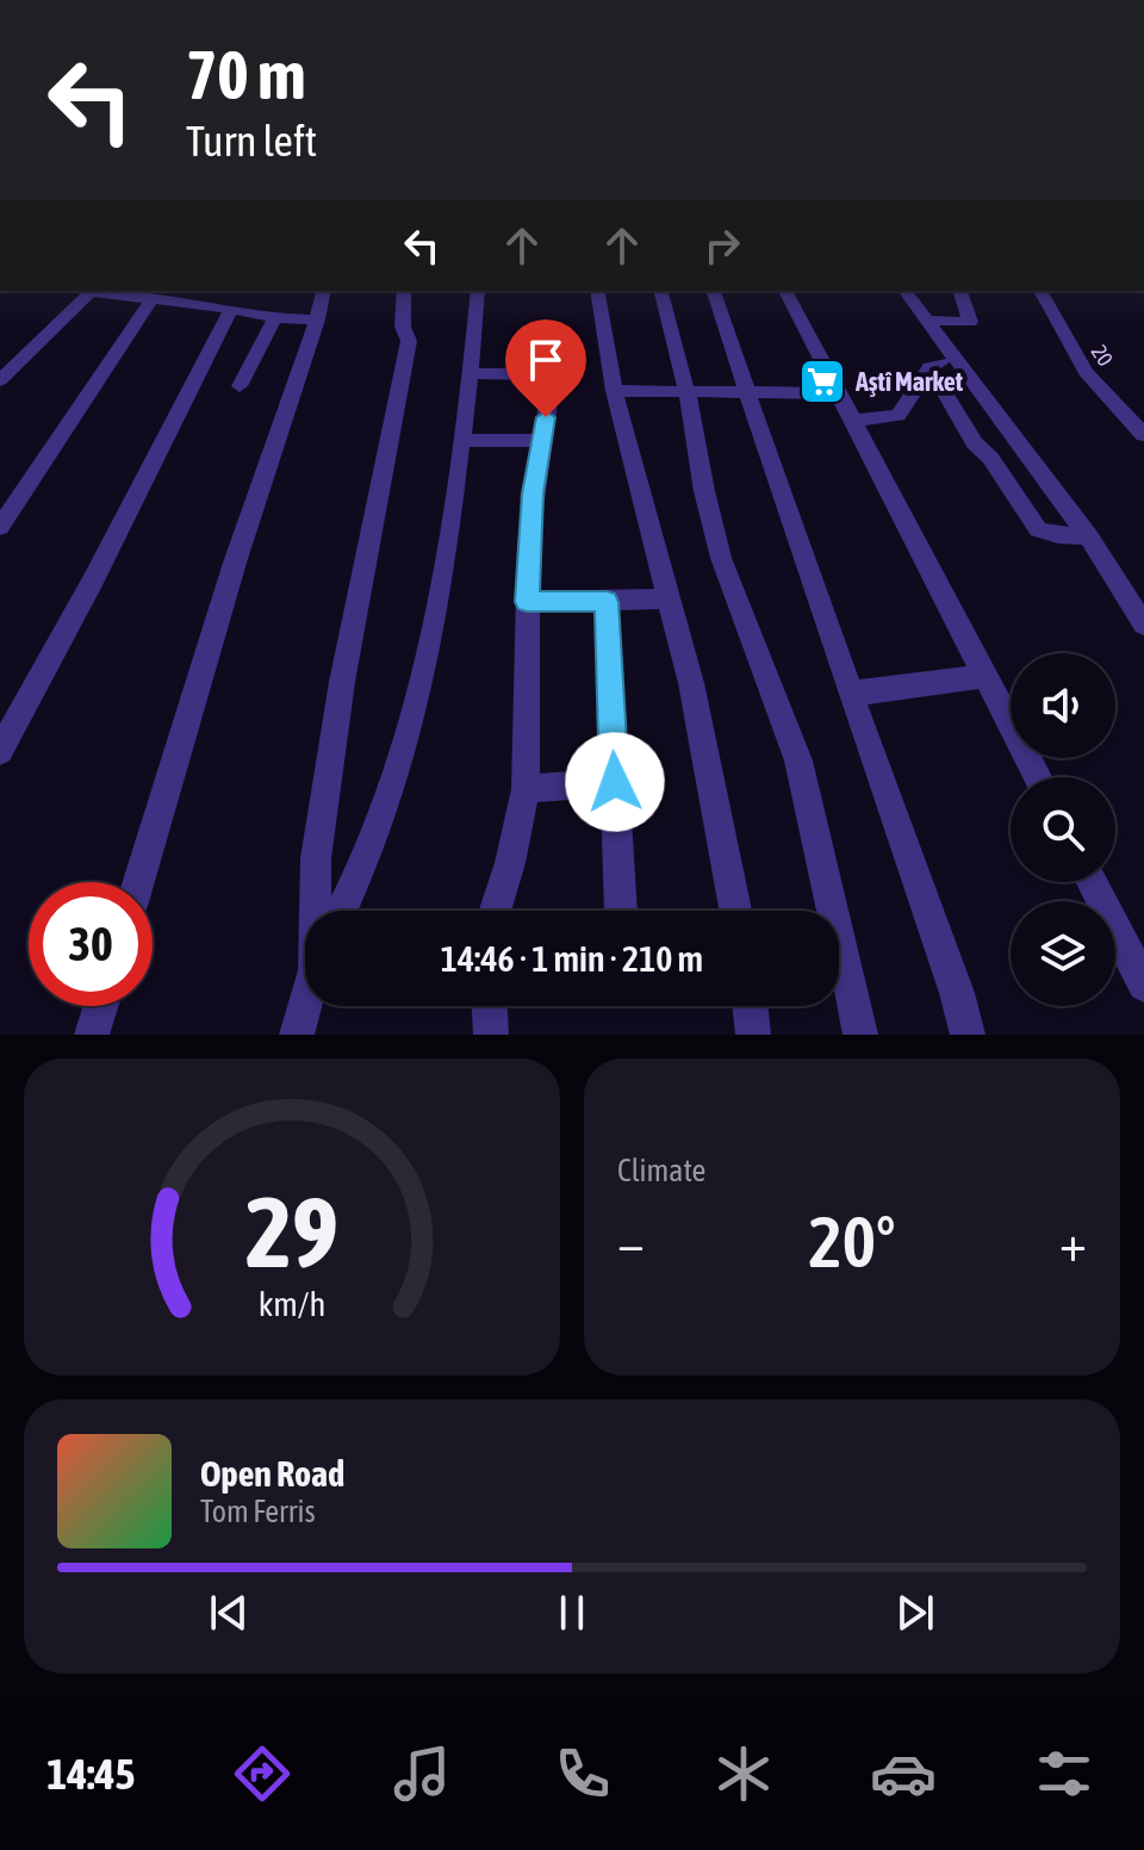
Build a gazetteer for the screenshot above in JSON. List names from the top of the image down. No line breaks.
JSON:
{"streets":{"street":["20"]},"places":{"supermarket":["Aştî Market"]},"page":{"turn":["70 m","Turn left"],"limit":"30","trip":"14:46 · 1 min · 210 m","tile":"Climate","heat":["−","20°","+"],"song":["Open Road","Tom Ferris"],"tabs":"14:45","gauge":["29","km/h"]}}
